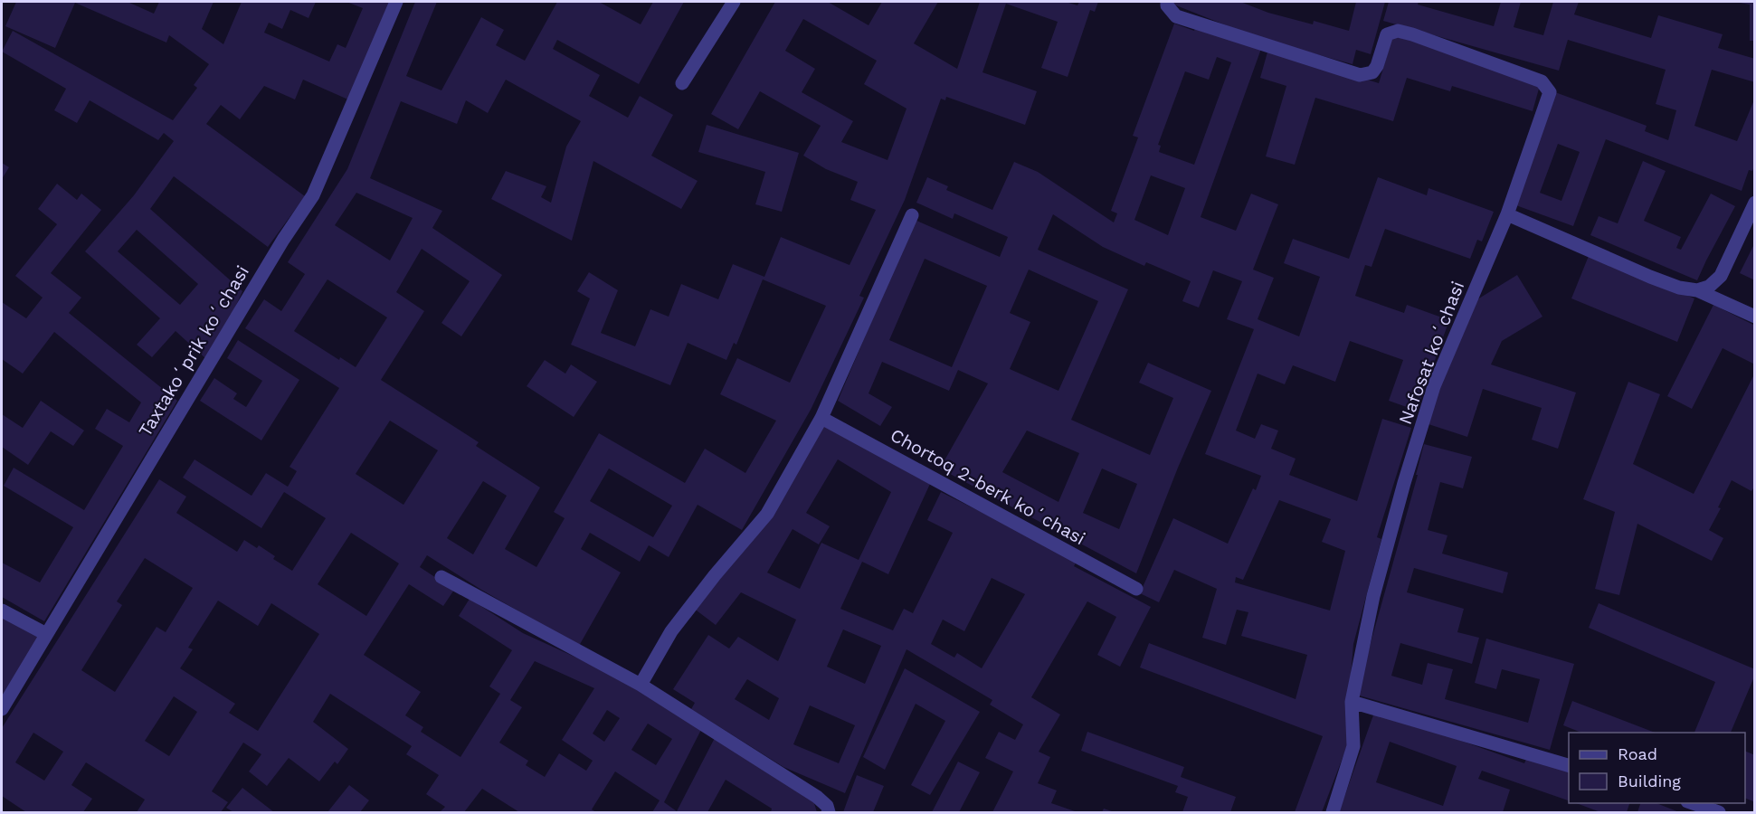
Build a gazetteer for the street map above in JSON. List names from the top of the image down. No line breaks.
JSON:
{"streets":{"street":["Taxtakoʻprik koʻchasi","Nafosat koʻchasi","Chortoq 2-berk koʻchasi"]},"legend":["Road","Building"]}
